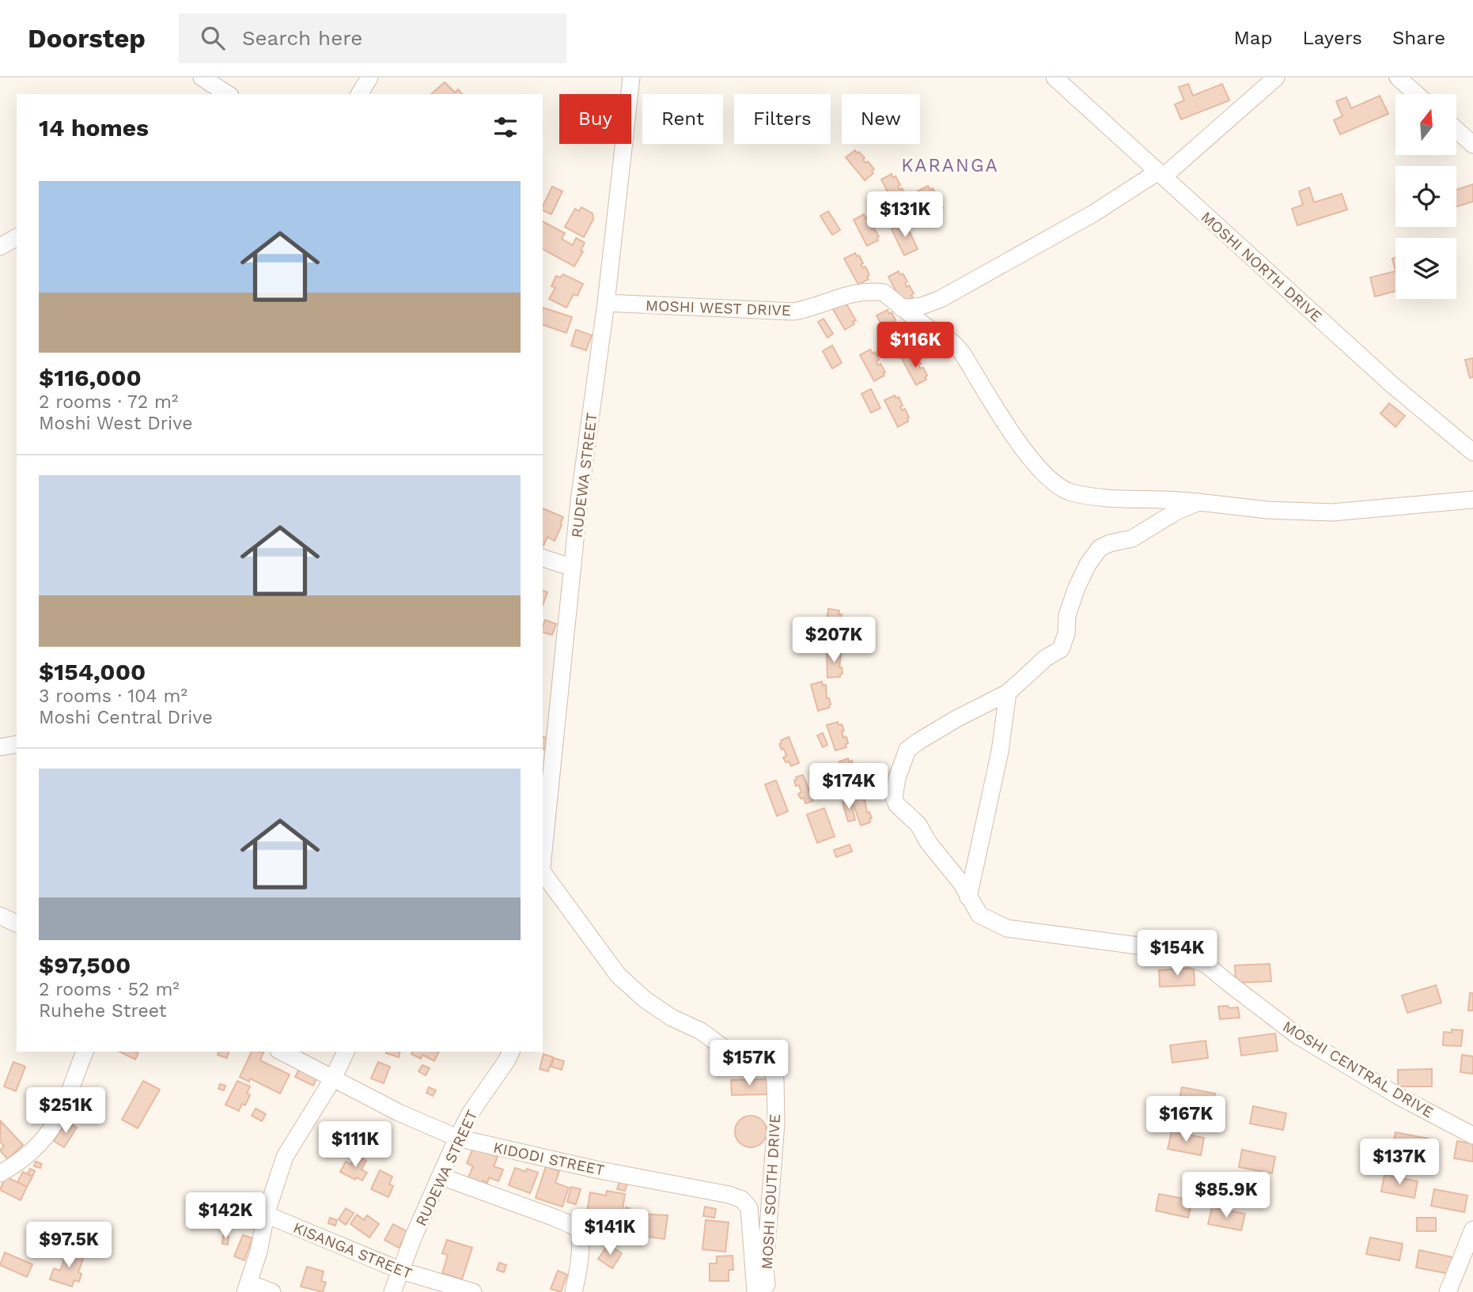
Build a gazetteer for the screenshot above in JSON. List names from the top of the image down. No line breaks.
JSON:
{"streets":{"street":["MOSHI NORTH DRIVE","MOSHI WEST DRIVE","RUDEWA STREET","MOSHI CENTRAL DRIVE","KIDODI STREET","MOSHI SOUTH DRIVE","KISANGA STREET"]},"crossings":[["MOSHI WEST DRIVE","RUDEWA STREET"],["MOSHI WEST DRIVE","MOSHI CENTRAL DRIVE"],["RUDEWA STREET","KIDODI STREET"],["RUDEWA STREET","KISANGA STREET"]],"districts":["KARANGA"],"north":"top","page":{"header":"Doorstep","search":"Search here","nav":["Map","Layers","Share"],"chip":["Buy","Rent","Filters","New"],"heading":"14 homes","list":[{"name":"$116,000","note":"2 rooms · 72 m² · Moshi West Drive"},{"name":"$154,000","note":"3 rooms · 104 m² · Moshi Central Drive"},{"name":"$97,500","note":"2 rooms · 52 m² · Ruhehe Street"}],"price":["$131K","$116K","$207K","$174K","$154K","$157K","$251K","$167K","$111K","$137K","$85.9K","$142K","$141K","$97.5K"]}}
